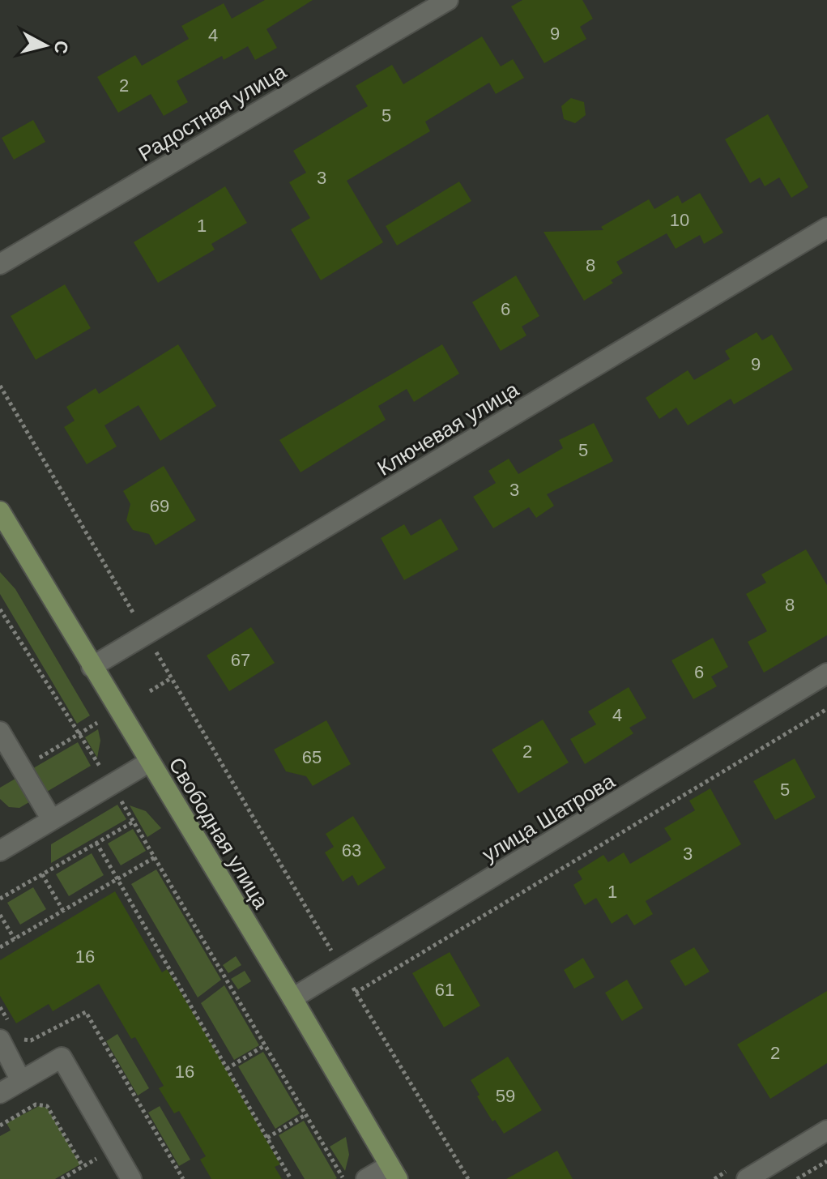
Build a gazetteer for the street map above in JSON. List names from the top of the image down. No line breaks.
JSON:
{"streets":{"main road":["Свободная улица"],"street":["Радостная улица","Ключевая улица","улица Шатрова"]},"crossings":[["Ключевая улица","Свободная улица"],["улица Шатрова","Свободная улица"]],"house_numbers":["9","4","2","5","3","10","1","8","6","9","5","3","69","8","67","6","4","2","65","5","63","3","1","16","61","2","16","59"],"north":"right"}
